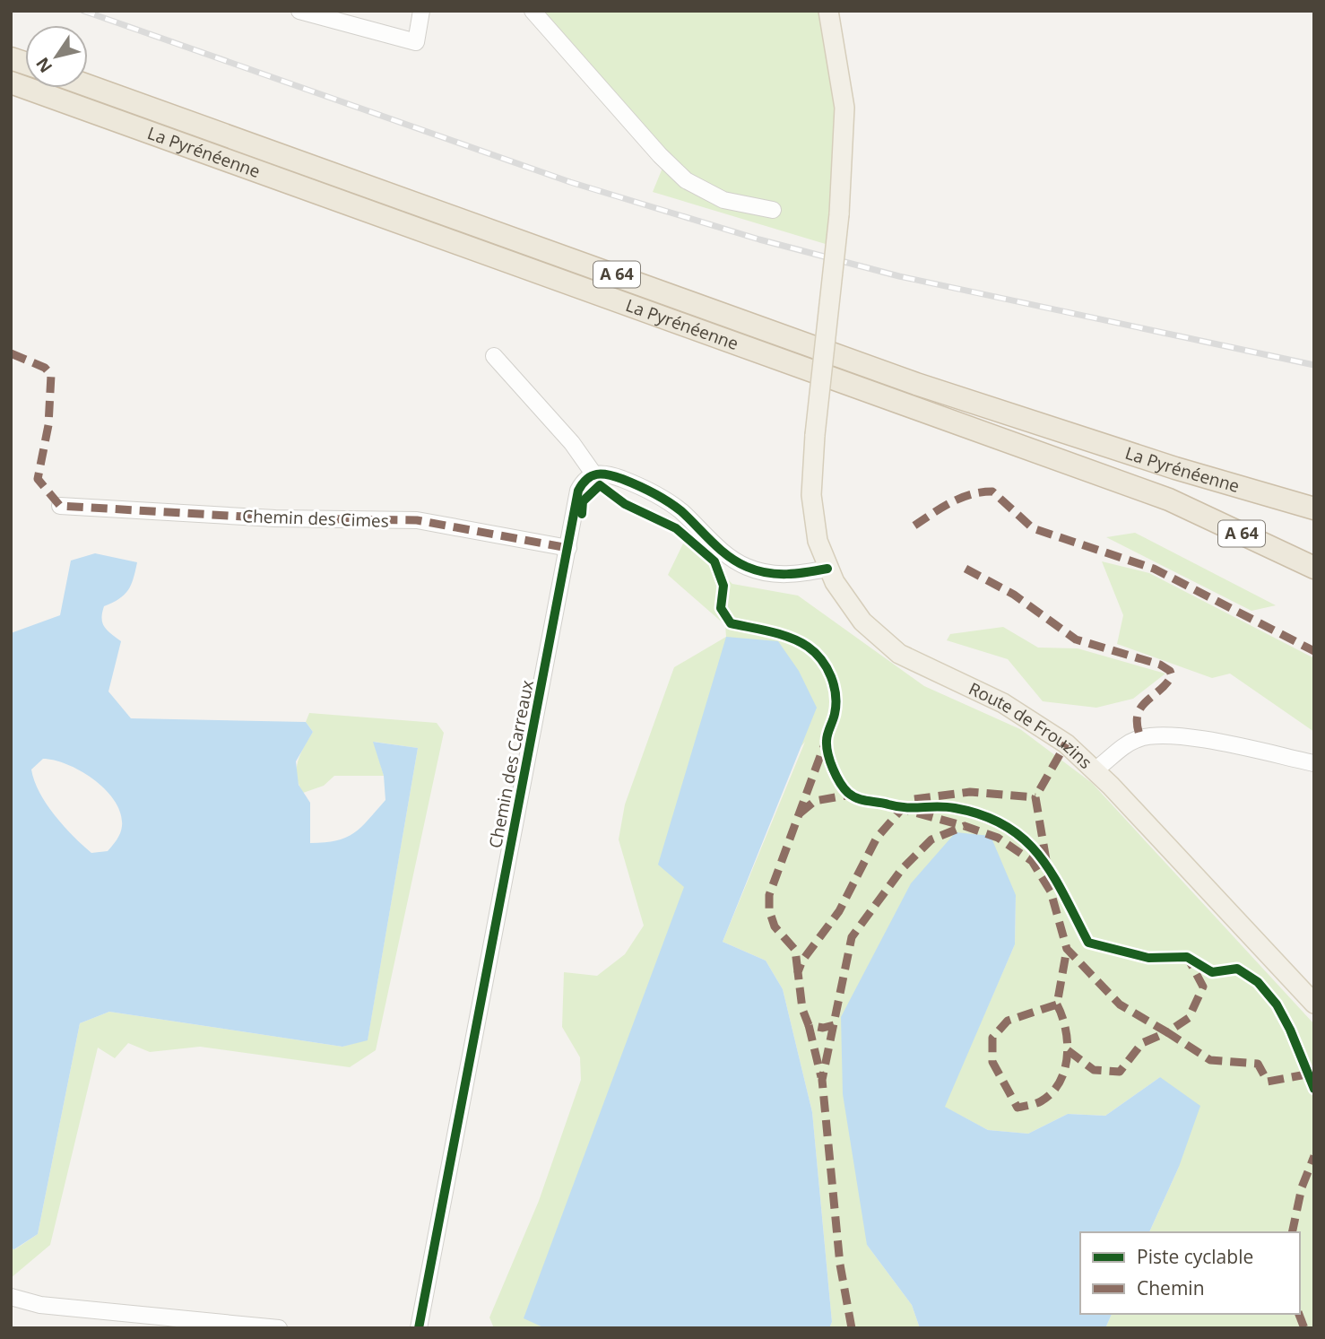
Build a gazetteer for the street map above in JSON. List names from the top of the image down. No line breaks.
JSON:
{"streets":{"highway":["La Pyrénéenne","A 64"],"main road":["Route de Frouzins"],"street":["Chemin des Cimes","Chemin des Carreaux"]},"crossings":[["Chemin des Cimes","Chemin des Carreaux"]],"legend":["Piste cyclable","Chemin"],"north":"bottom left"}
